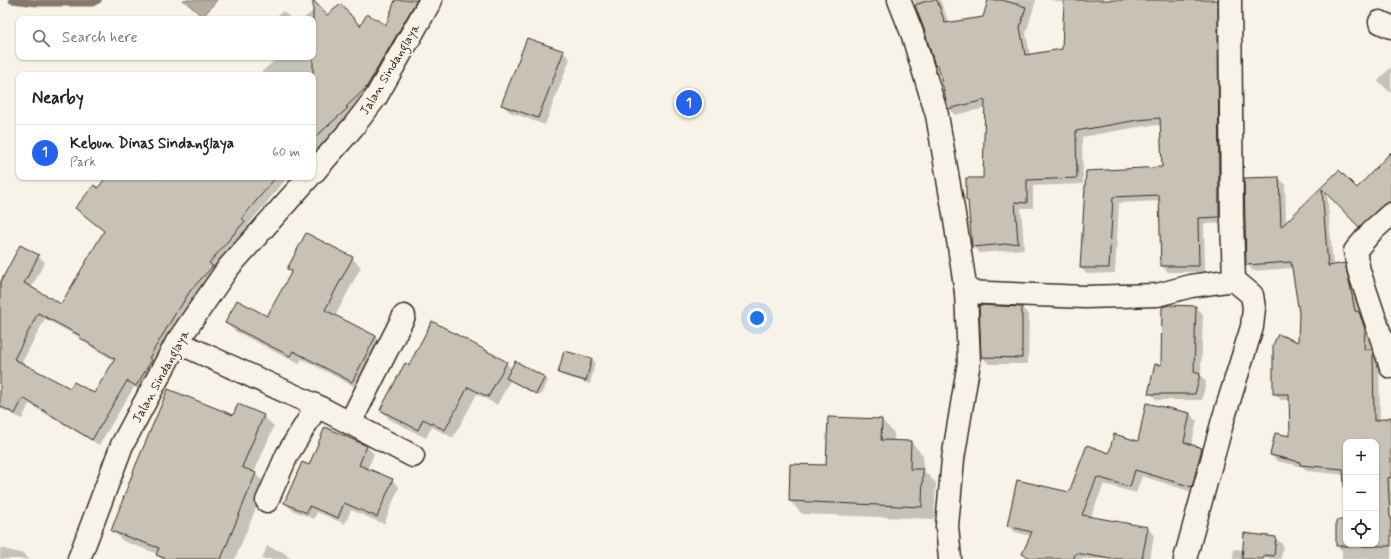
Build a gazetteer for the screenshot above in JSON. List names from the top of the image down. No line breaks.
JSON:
{"streets":{"street":["Jalan Sindanglaya"]},"page":{"search":"Search here","heading":"Nearby","pins":"1","list":[{"mark":"1","name":"Kebun Dinas Sindanglaya","note":"Park","value":"60 m"}],"map_buttons":["+","−"]}}
